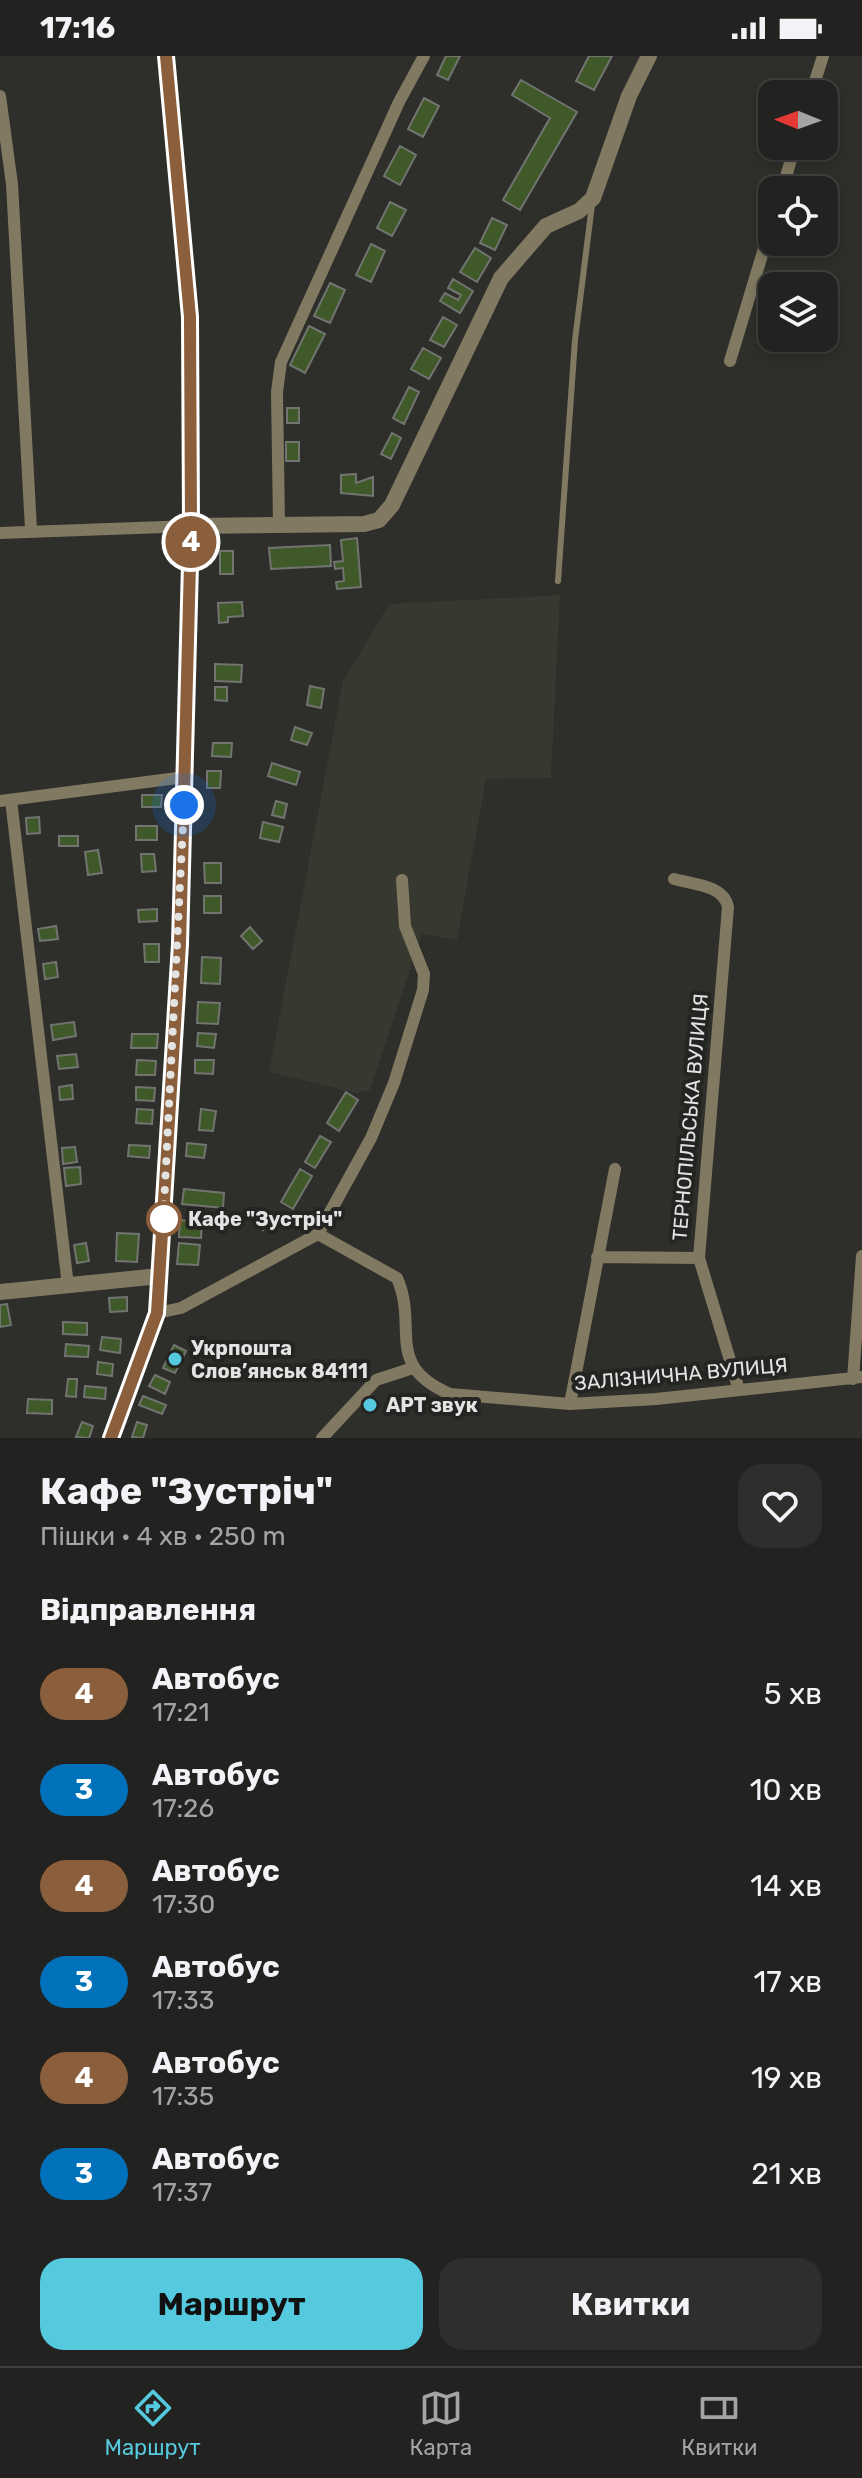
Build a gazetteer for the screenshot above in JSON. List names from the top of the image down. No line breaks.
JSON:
{"streets":{"street":["ТЕРНОПІЛЬСЬКА ВУЛИЦЯ","ЗАЛІЗНИЧНА ВУЛИЦЯ"]},"crossings":[["ТЕРНОПІЛЬСЬКА ВУЛИЦЯ","ЗАЛІЗНИЧНА ВУЛИЦЯ"]],"places":["Кафе \"Зустріч\"","Укрпошта Слов’янськ 84111","АРТ звук"],"lines":["bus line 4"],"north":"left","page":{"status":"17:16","on_map":"4","heading":[["Кафе \"Зустріч\"","Пішки · 4 хв · 250 m"],"Відправлення"],"list":[{"mark":"4","name":"Автобус","note":"17:21","value":"5 хв"},{"mark":"3","name":"Автобус","note":"17:26","value":"10 хв"},{"mark":"4","name":"Автобус","note":"17:30","value":"14 хв"},{"mark":"3","name":"Автобус","note":"17:33","value":"17 хв"},{"mark":"4","name":"Автобус","note":"17:35","value":"19 хв"},{"mark":"3","name":"Автобус","note":"17:37","value":"21 хв"}],"buttons":["Маршрут","Квитки"],"tabs":["Маршрут","Карта","Квитки"]}}
